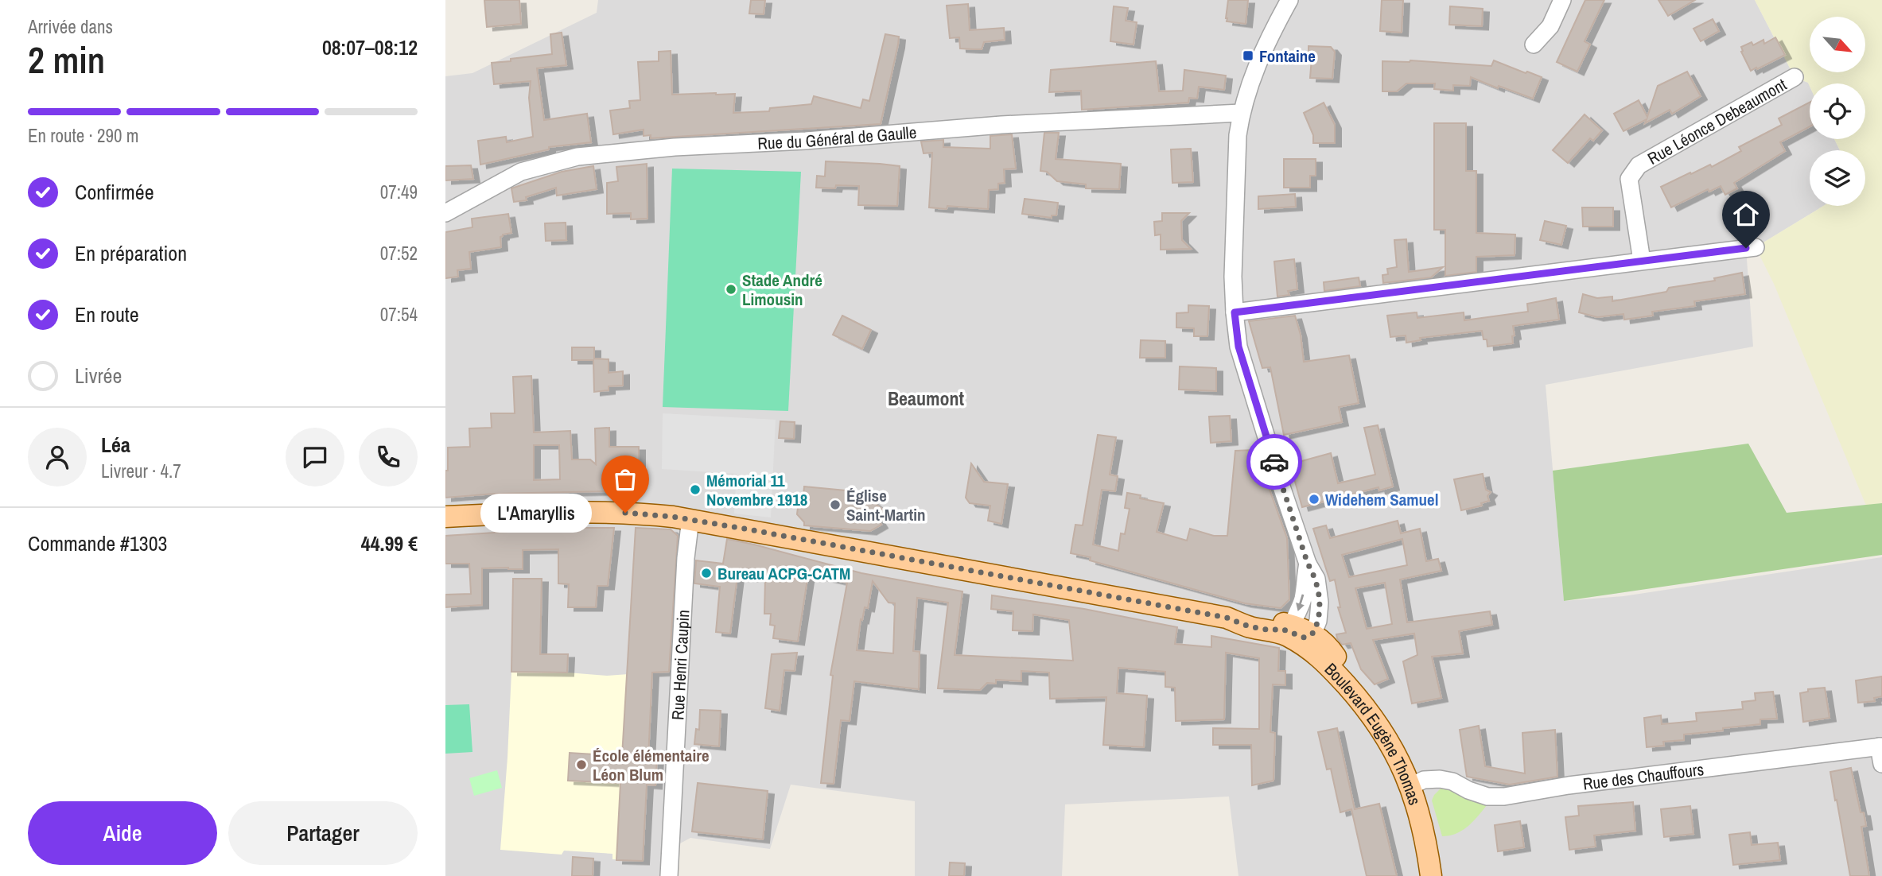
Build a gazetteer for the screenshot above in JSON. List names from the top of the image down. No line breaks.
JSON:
{"streets":{"main road":["Boulevard Eugène Thomas"],"street":["Rue Léonce Debeaumont","Rue du Général de Gaulle","Rue Henri Caupin","Rue des Chauffours"]},"crossings":[["Boulevard Eugène Thomas","Rue des Chauffours"]],"districts":["Beaumont"],"places":{"transit":["Fontaine"],"other":["Stade André Limousin","Mémorial 11 Novembre 1918","Widehem Samuel","Église Saint-Martin","L'Amaryllis","Bureau ACPG-CATM","École élémentaire Léon Blum"]},"north":"bottom right","page":{"heading":["2 min","Arrivée dans","08:07–08:12"],"panel":["Léa","Livreur · 4.7","Commande #1303","44.99 €"],"bar":"En route · 290 m","list":[["Confirmée","07:49"],["En préparation","07:52"],["En route","07:54"],"Livrée"],"bubble":"L'Amaryllis","buttons":["Aide","Partager"]}}
